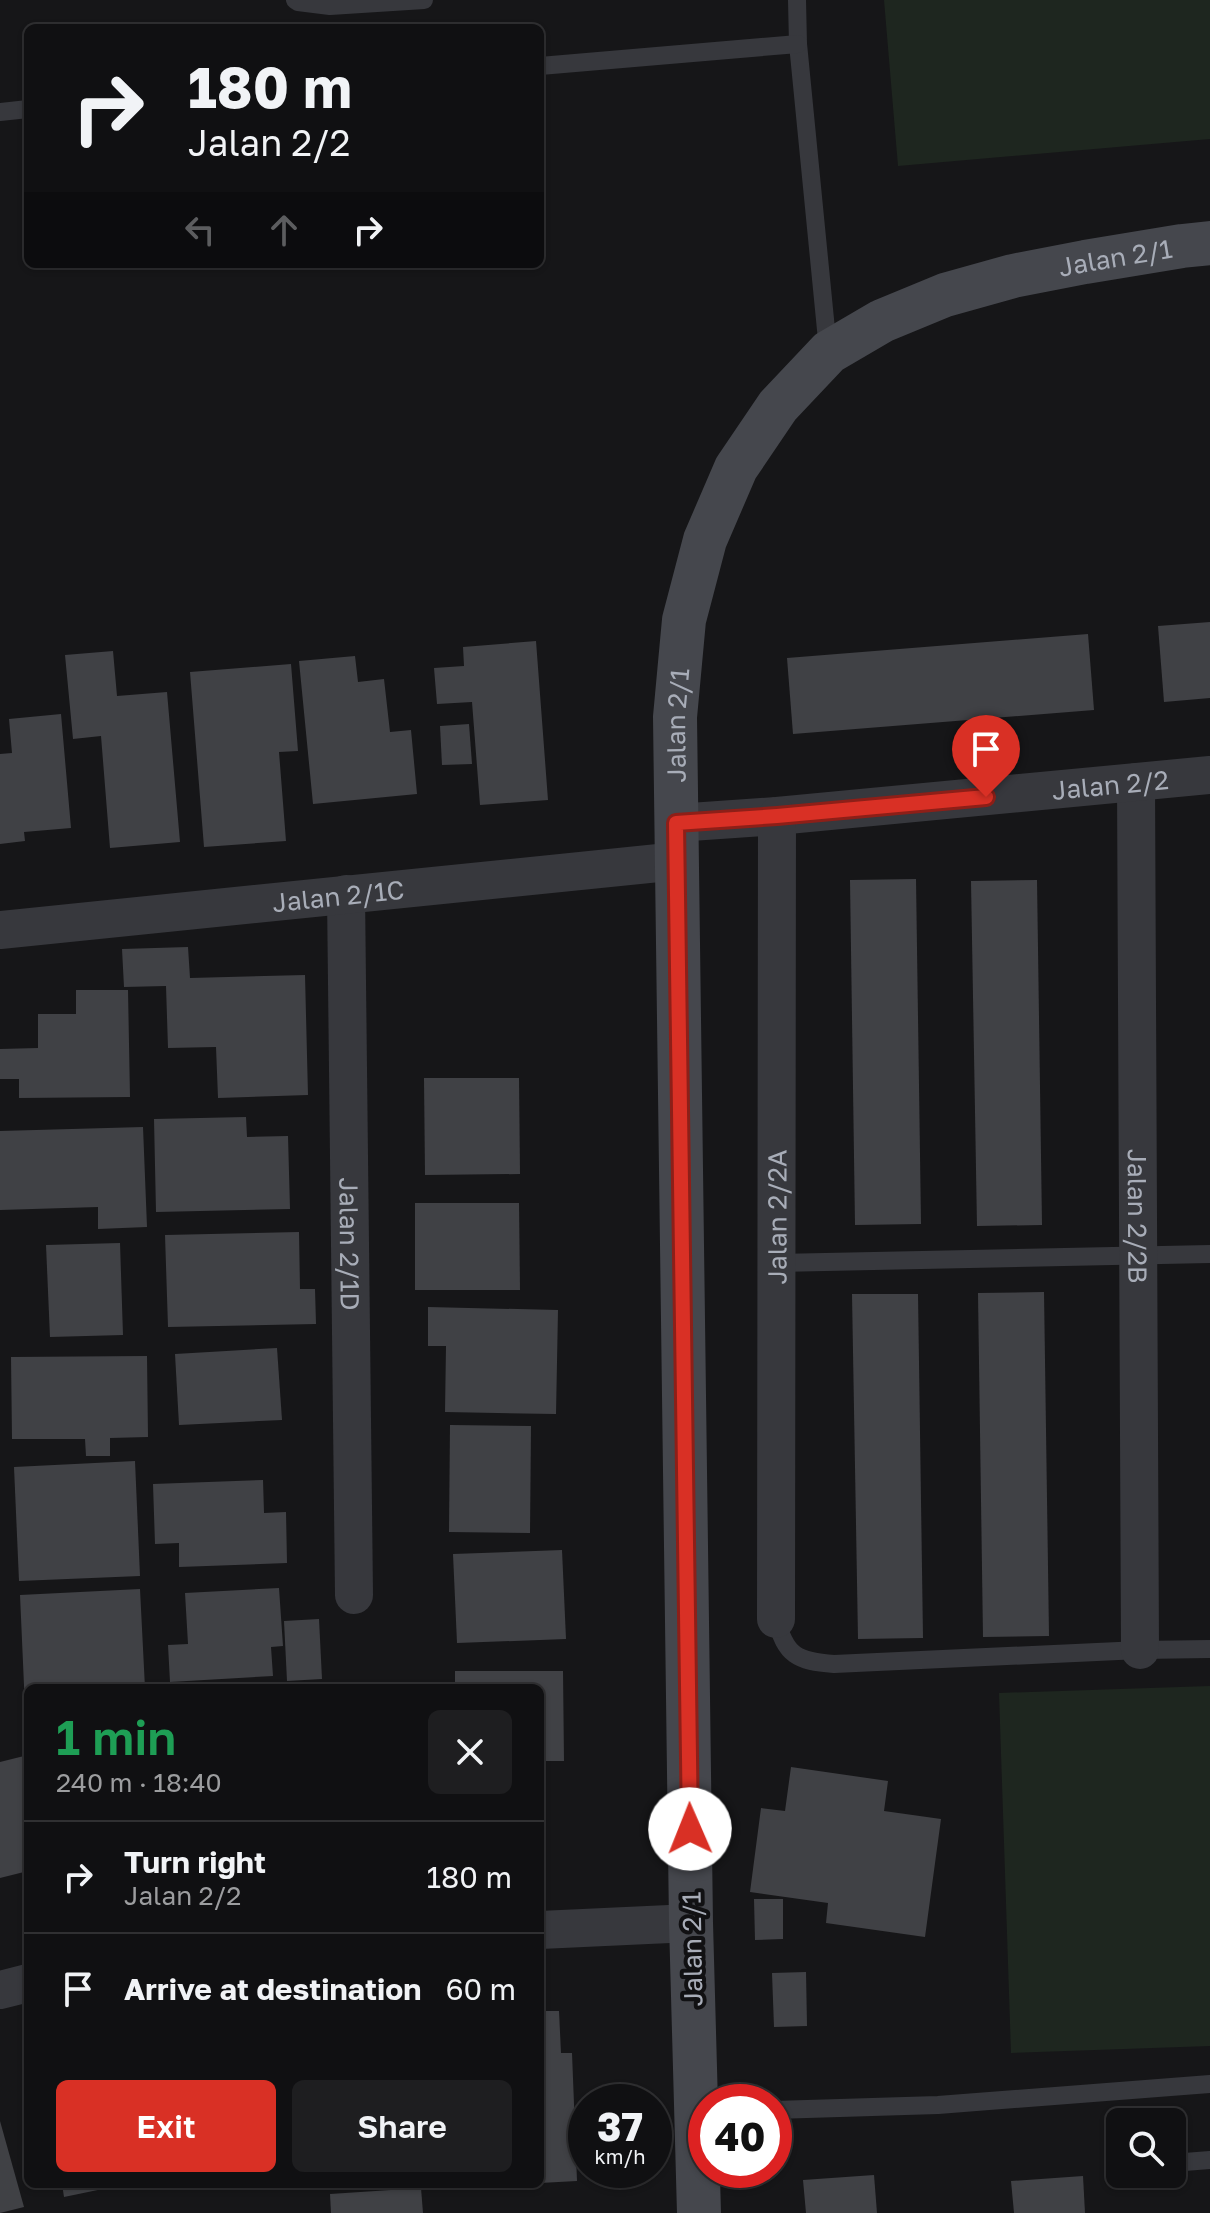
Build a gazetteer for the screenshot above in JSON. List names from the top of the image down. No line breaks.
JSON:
{"streets":{"street":["Jalan 2/1","Jalan 2/2","Jalan 2/1C","Jalan 2/2B","Jalan 2/2A","Jalan 2/1D"]},"crossings":[["Jalan 2/1","Jalan 2/2"],["Jalan 2/1","Jalan 2/1C"],["Jalan 2/2","Jalan 2/1C"],["Jalan 2/2","Jalan 2/2B"],["Jalan 2/2","Jalan 2/2A"],["Jalan 2/1C","Jalan 2/1D"]],"page":{"turn":["180 m","Jalan 2/2"],"heading":["1 min","240 m · 18:40"],"list":[{"name":"Turn right","note":"Jalan 2/2","value":"180 m"},{"name":"Arrive at destination","value":"60 m"}],"buttons":["Exit","Share"],"speed":"37 km/h","limit":"40"}}
